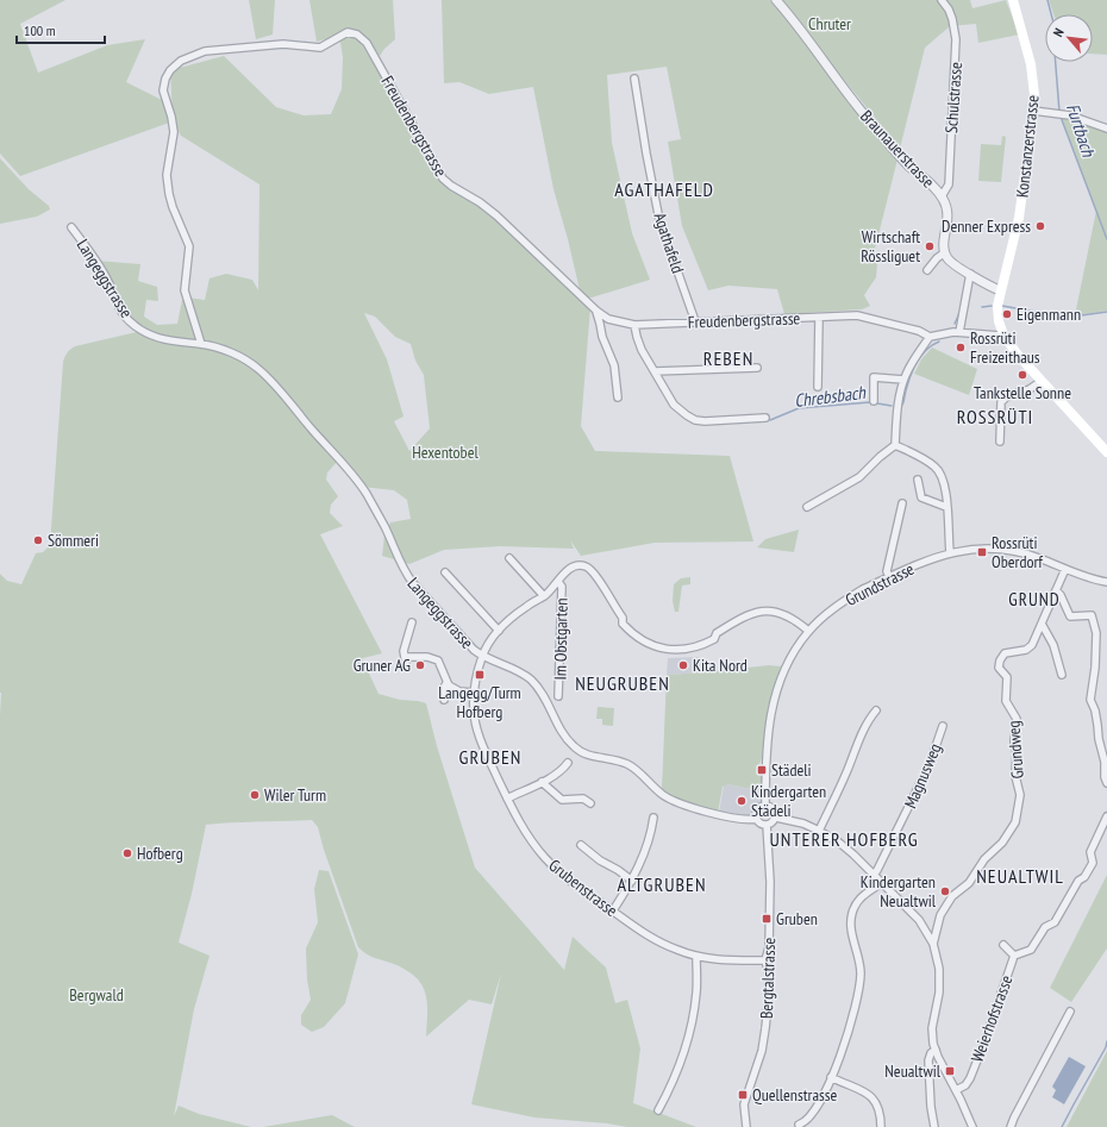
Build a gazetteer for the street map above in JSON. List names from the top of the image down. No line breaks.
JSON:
{"streets":{"main road":["Konstanzerstrasse"],"street":["Schulstrasse","Freudenbergstrasse","Braunauerstrasse","Agathafeld","Langeggstrasse","Grundstrasse","Im Obstgarten","Grundweg","Magnusweg","Grubenstrasse","Bergtalstrasse","Weierhofstrasse"]},"crossings":[["Schulstrasse","Braunauerstrasse"],["Freudenbergstrasse","Konstanzerstrasse"],["Freudenbergstrasse","Agathafeld"],["Freudenbergstrasse","Langeggstrasse"],["Langeggstrasse","Grundstrasse"],["Langeggstrasse","Grubenstrasse"],["Langeggstrasse","Bergtalstrasse"],["Grundstrasse","Grundweg"],["Grundstrasse","Bergtalstrasse"],["Grubenstrasse","Bergtalstrasse"]],"districts":["AGATHAFELD","REBEN","ROSSRÜTI","GRUND","NEUGRUBEN","GRUBEN","UNTERER HOFBERG","NEUALTWIL","ALTGRUBEN"],"water":["Furtbach","Chrebsbach"],"parks":["Chruter","Hexentobel","Bergwald"],"places":{"other":["Denner Express","Wirtschaft Rössliguet","Eigenmann","Rossrüti Freizeithaus","Tankstelle Sonne","Sömmeri","Gruner AG","Kita Nord","Wiler Turm","Kindergarten Städeli","Hofberg","Kindergarten Neualtwil"],"transit":["Rossrüti Oberdorf","Langegg/Turm Hofberg","Städeli","Gruben","Neualtwil","Quellenstrasse"]},"scale_bar":"100 m","north":"top left"}
